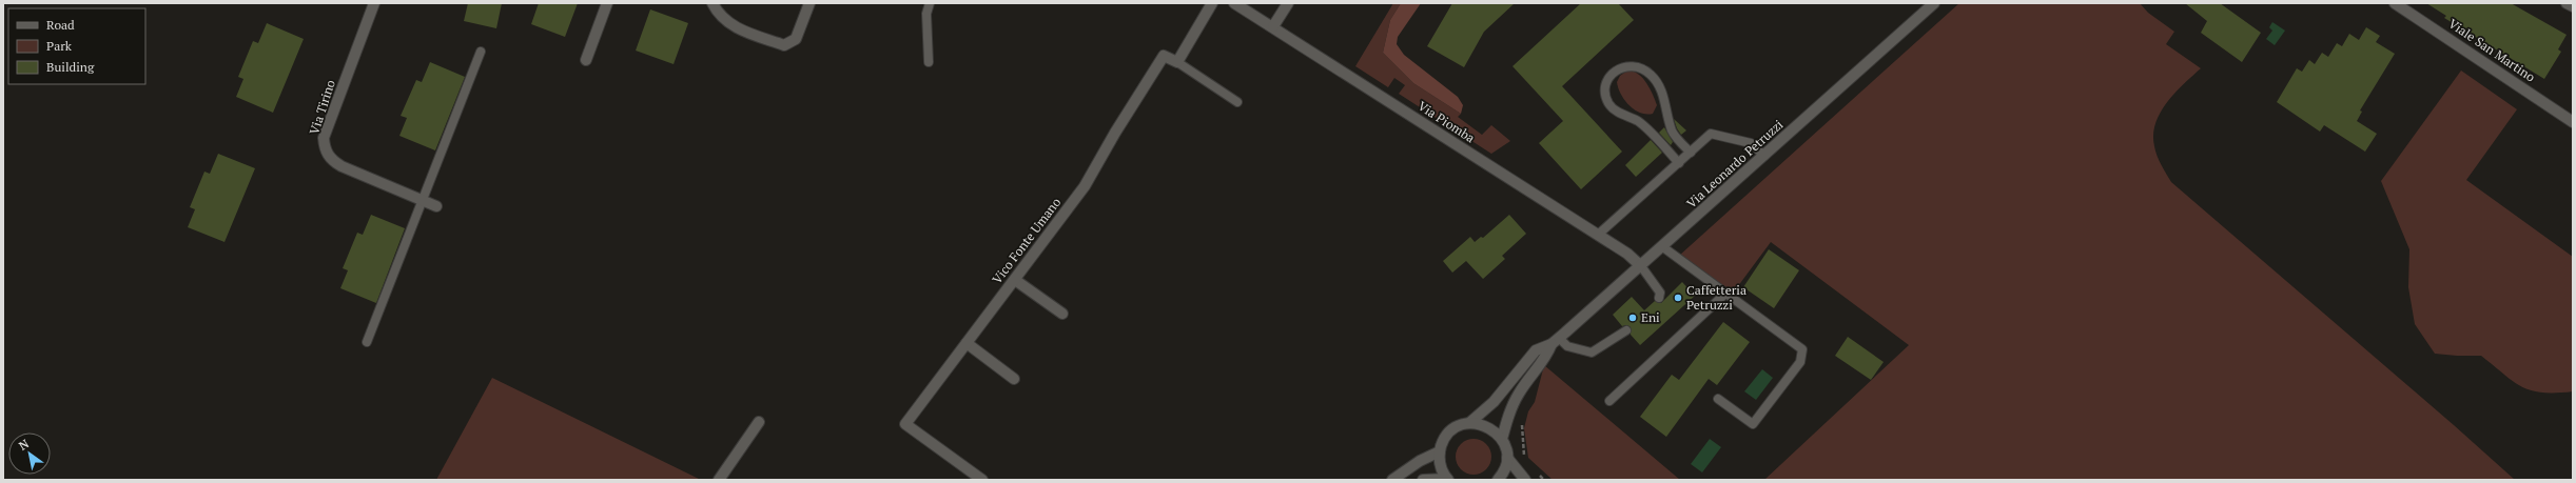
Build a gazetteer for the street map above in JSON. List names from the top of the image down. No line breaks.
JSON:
{"streets":{"street":["Viale San Martino","Via Tirino","Via Piomba","Via Leonardo Petruzzi","Vico Fonte Umano"]},"crossings":[["Via Piomba","Via Leonardo Petruzzi"]],"places":["Caffetteria Petruzzi","Eni"],"legend":["Road","Park","Building"],"north":"top left"}
